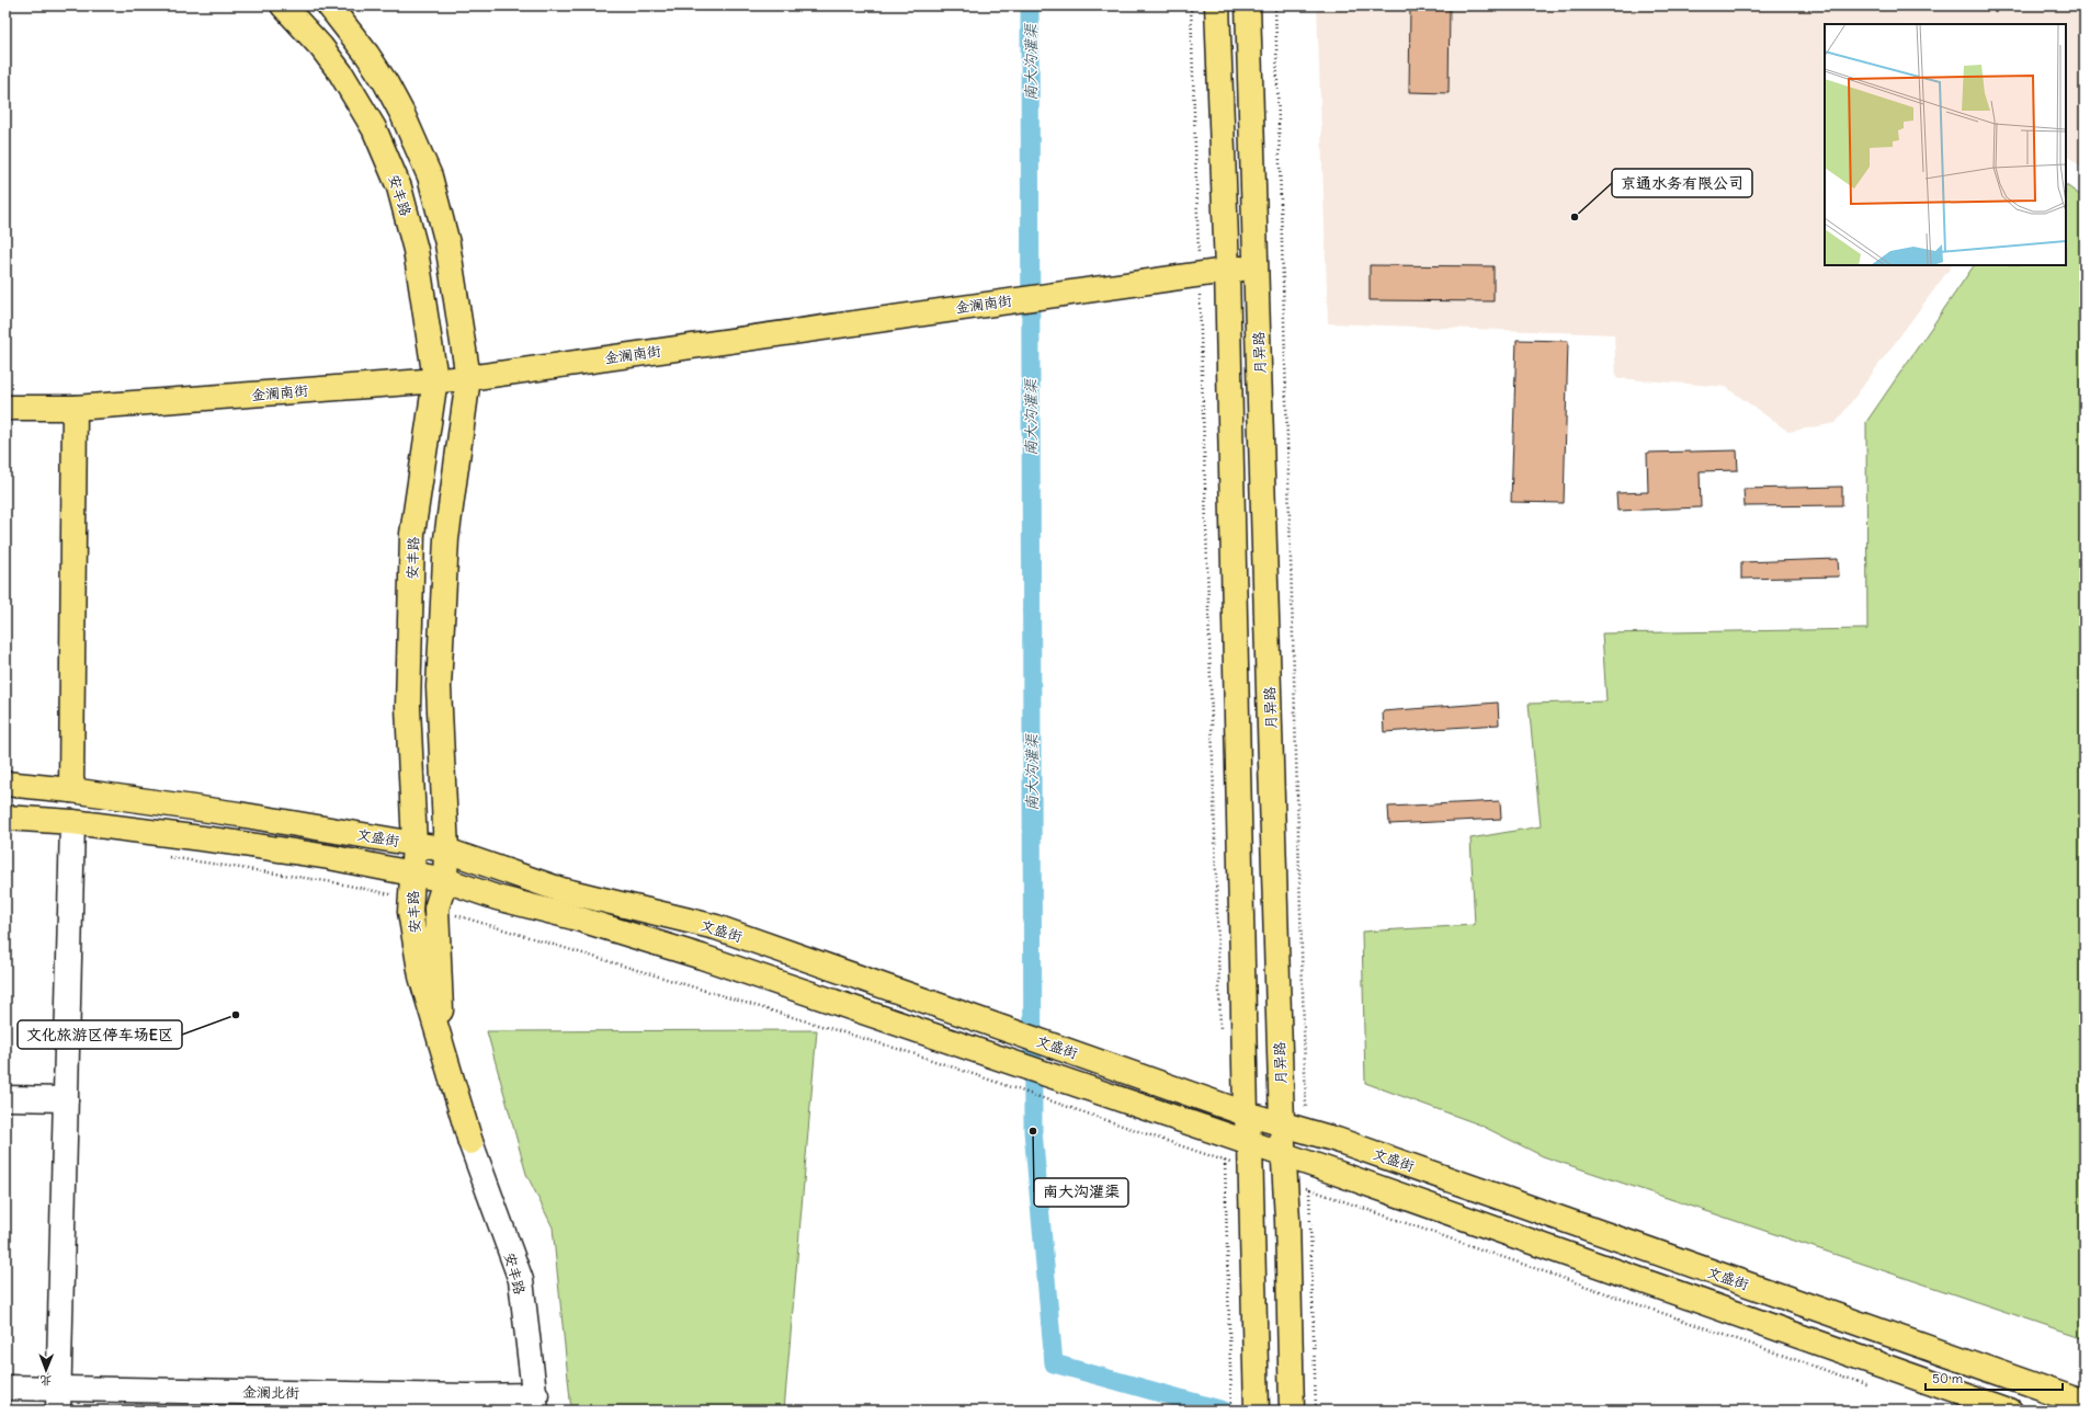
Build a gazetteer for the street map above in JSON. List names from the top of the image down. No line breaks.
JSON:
{"streets":{"main road":["安丰路","金澜南街","月异路","文盛街"],"street":["金澜北街"]},"crossings":[["安丰路","金澜南街"],["安丰路","文盛街"],["安丰路","金澜北街"],["金澜南街","月异路"],["月异路","文盛街"]],"water":["南大沟灌渠"],"places":["京通水务有限公司","文化旅游区停车场E区","南大沟灌渠"],"scale_bar":"50 m","north":"bottom"}
